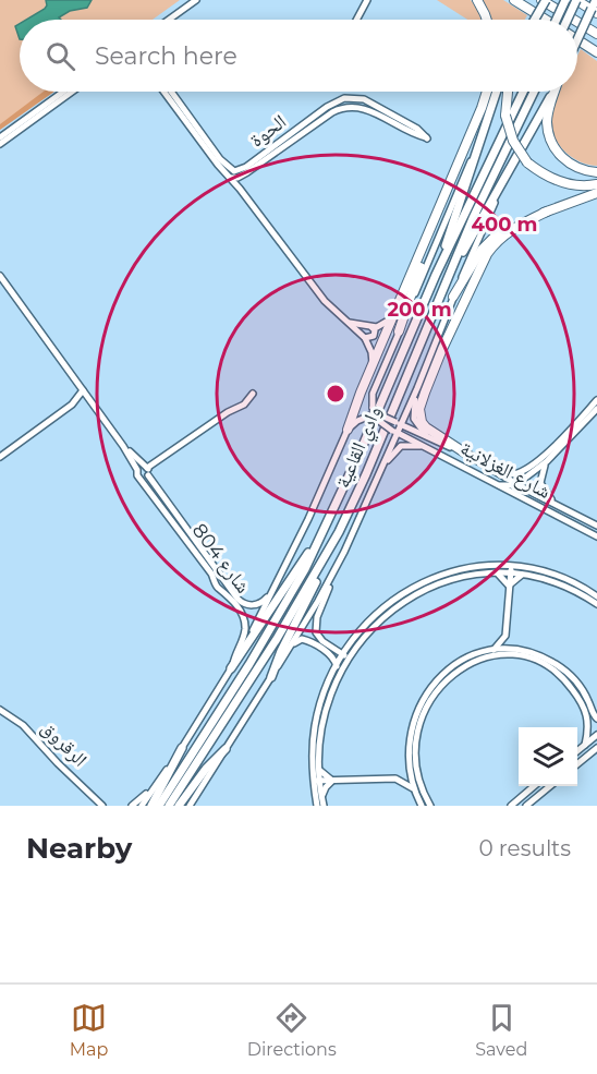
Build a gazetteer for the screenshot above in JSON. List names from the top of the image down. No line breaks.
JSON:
{"streets":{"main road":["وادي القاعية"],"street":["الحوة","شارع الغزلانية","شارع 804","الرقروق"]},"crossings":[["وادي القاعية","شارع الغزلانية"],["وادي القاعية","شارع 804"]],"page":{"search":"Search here","heading":["Nearby","0 results"],"nav":["Map","Directions","Saved"]},"rings":["400 m","200 m"]}
